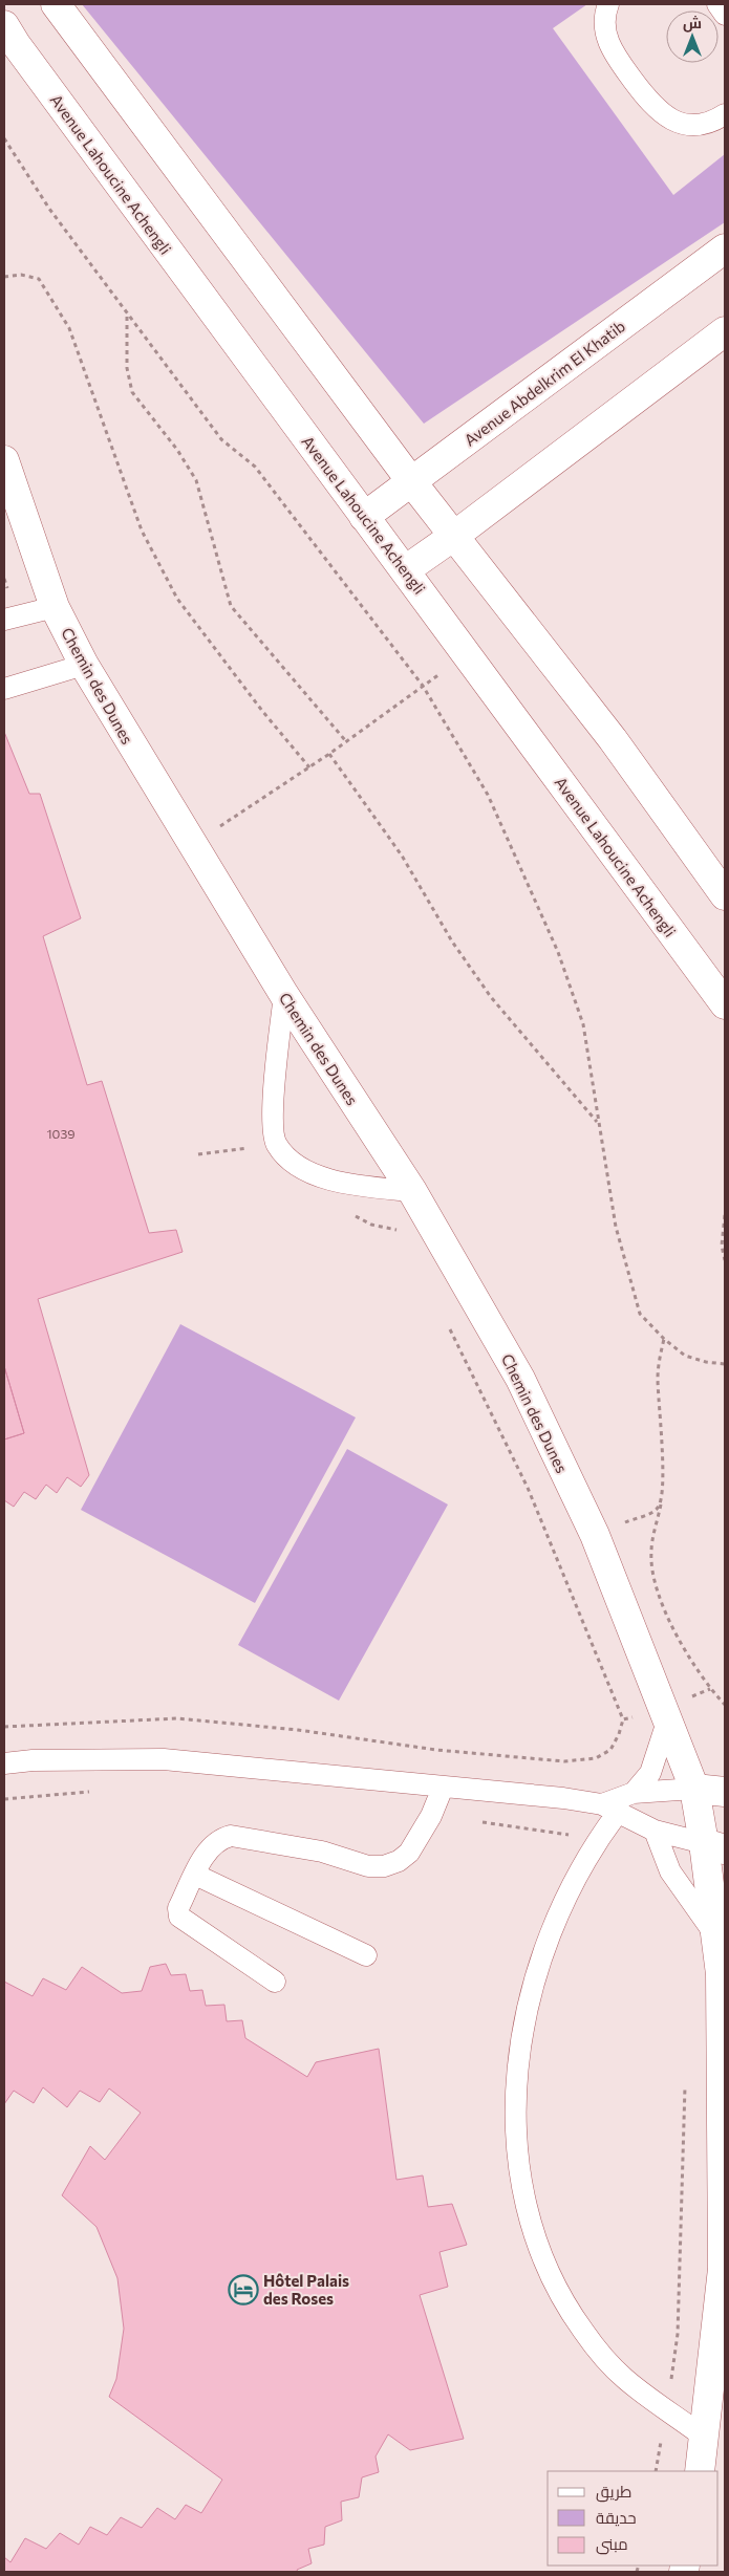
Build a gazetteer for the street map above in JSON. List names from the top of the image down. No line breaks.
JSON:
{"streets":{"street":["Avenue Lahoucine Achengli","Avenue Abdelkrim El Khatib","Chemin des Dunes"]},"crossings":[["Avenue Lahoucine Achengli","Avenue Abdelkrim El Khatib"]],"places":{"hotel":["Hôtel Palais des Roses"]},"house_numbers":["1039"],"legend":["طريق","حديقة","مبنى"],"north":"top"}
